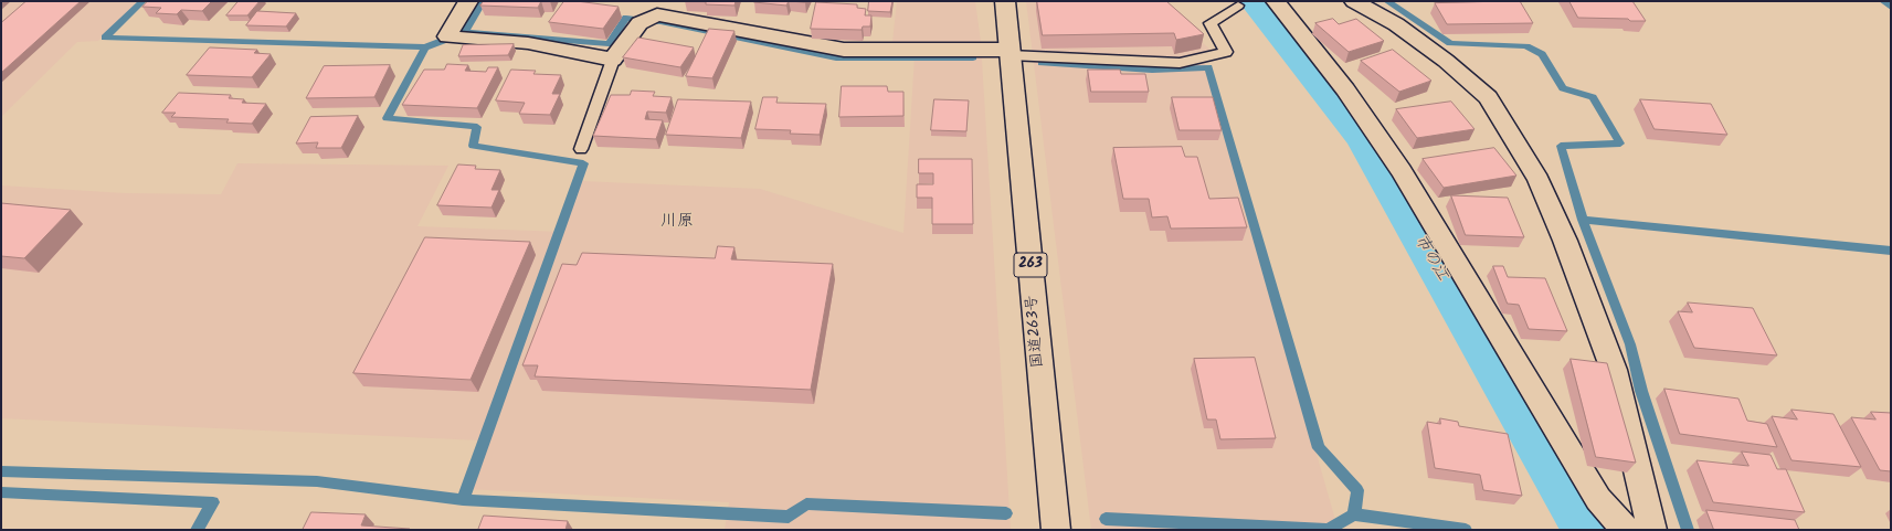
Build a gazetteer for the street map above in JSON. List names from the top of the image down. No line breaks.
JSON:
{"streets":{"main road":["263","国道263号"]},"districts":["川原"],"water":["市の江"]}
